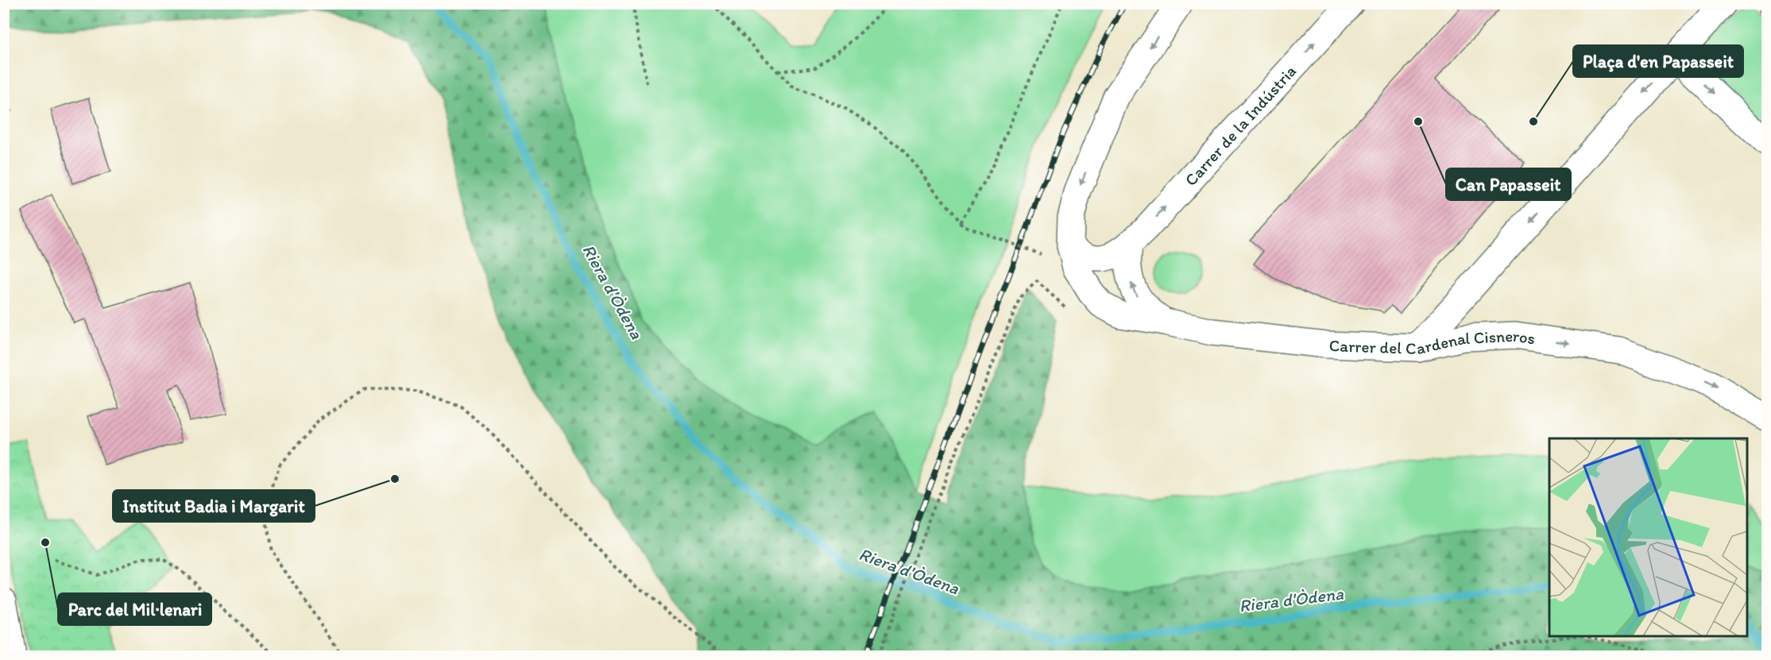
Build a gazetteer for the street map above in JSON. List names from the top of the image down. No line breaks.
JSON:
{"streets":{"street":["Carrer de la Indústria","Carrer del Cardenal Cisneros"]},"crossings":[["Carrer de la Indústria","Carrer del Cardenal Cisneros"]],"one_way":["Carrer de la Indústria"],"water":["Riera d'Òdena"],"places":["Can Papasseit","Plaça d'en Papasseit","Institut Badia i Margarit","Parc del Mil·lenari"]}
